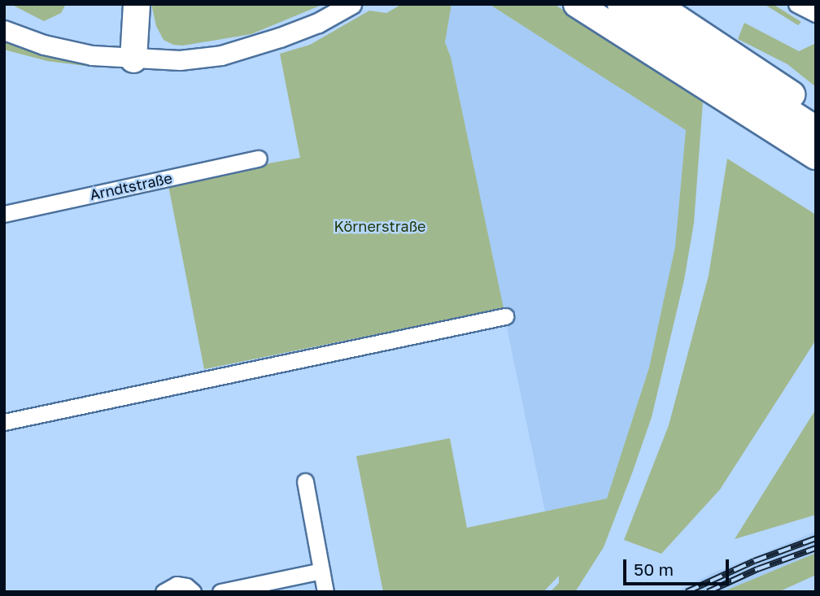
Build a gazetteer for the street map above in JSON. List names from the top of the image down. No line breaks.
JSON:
{"streets":{"street":["Arndtstraße"]},"parks":["Körnerstraße"],"scale_bar":"50 m"}
